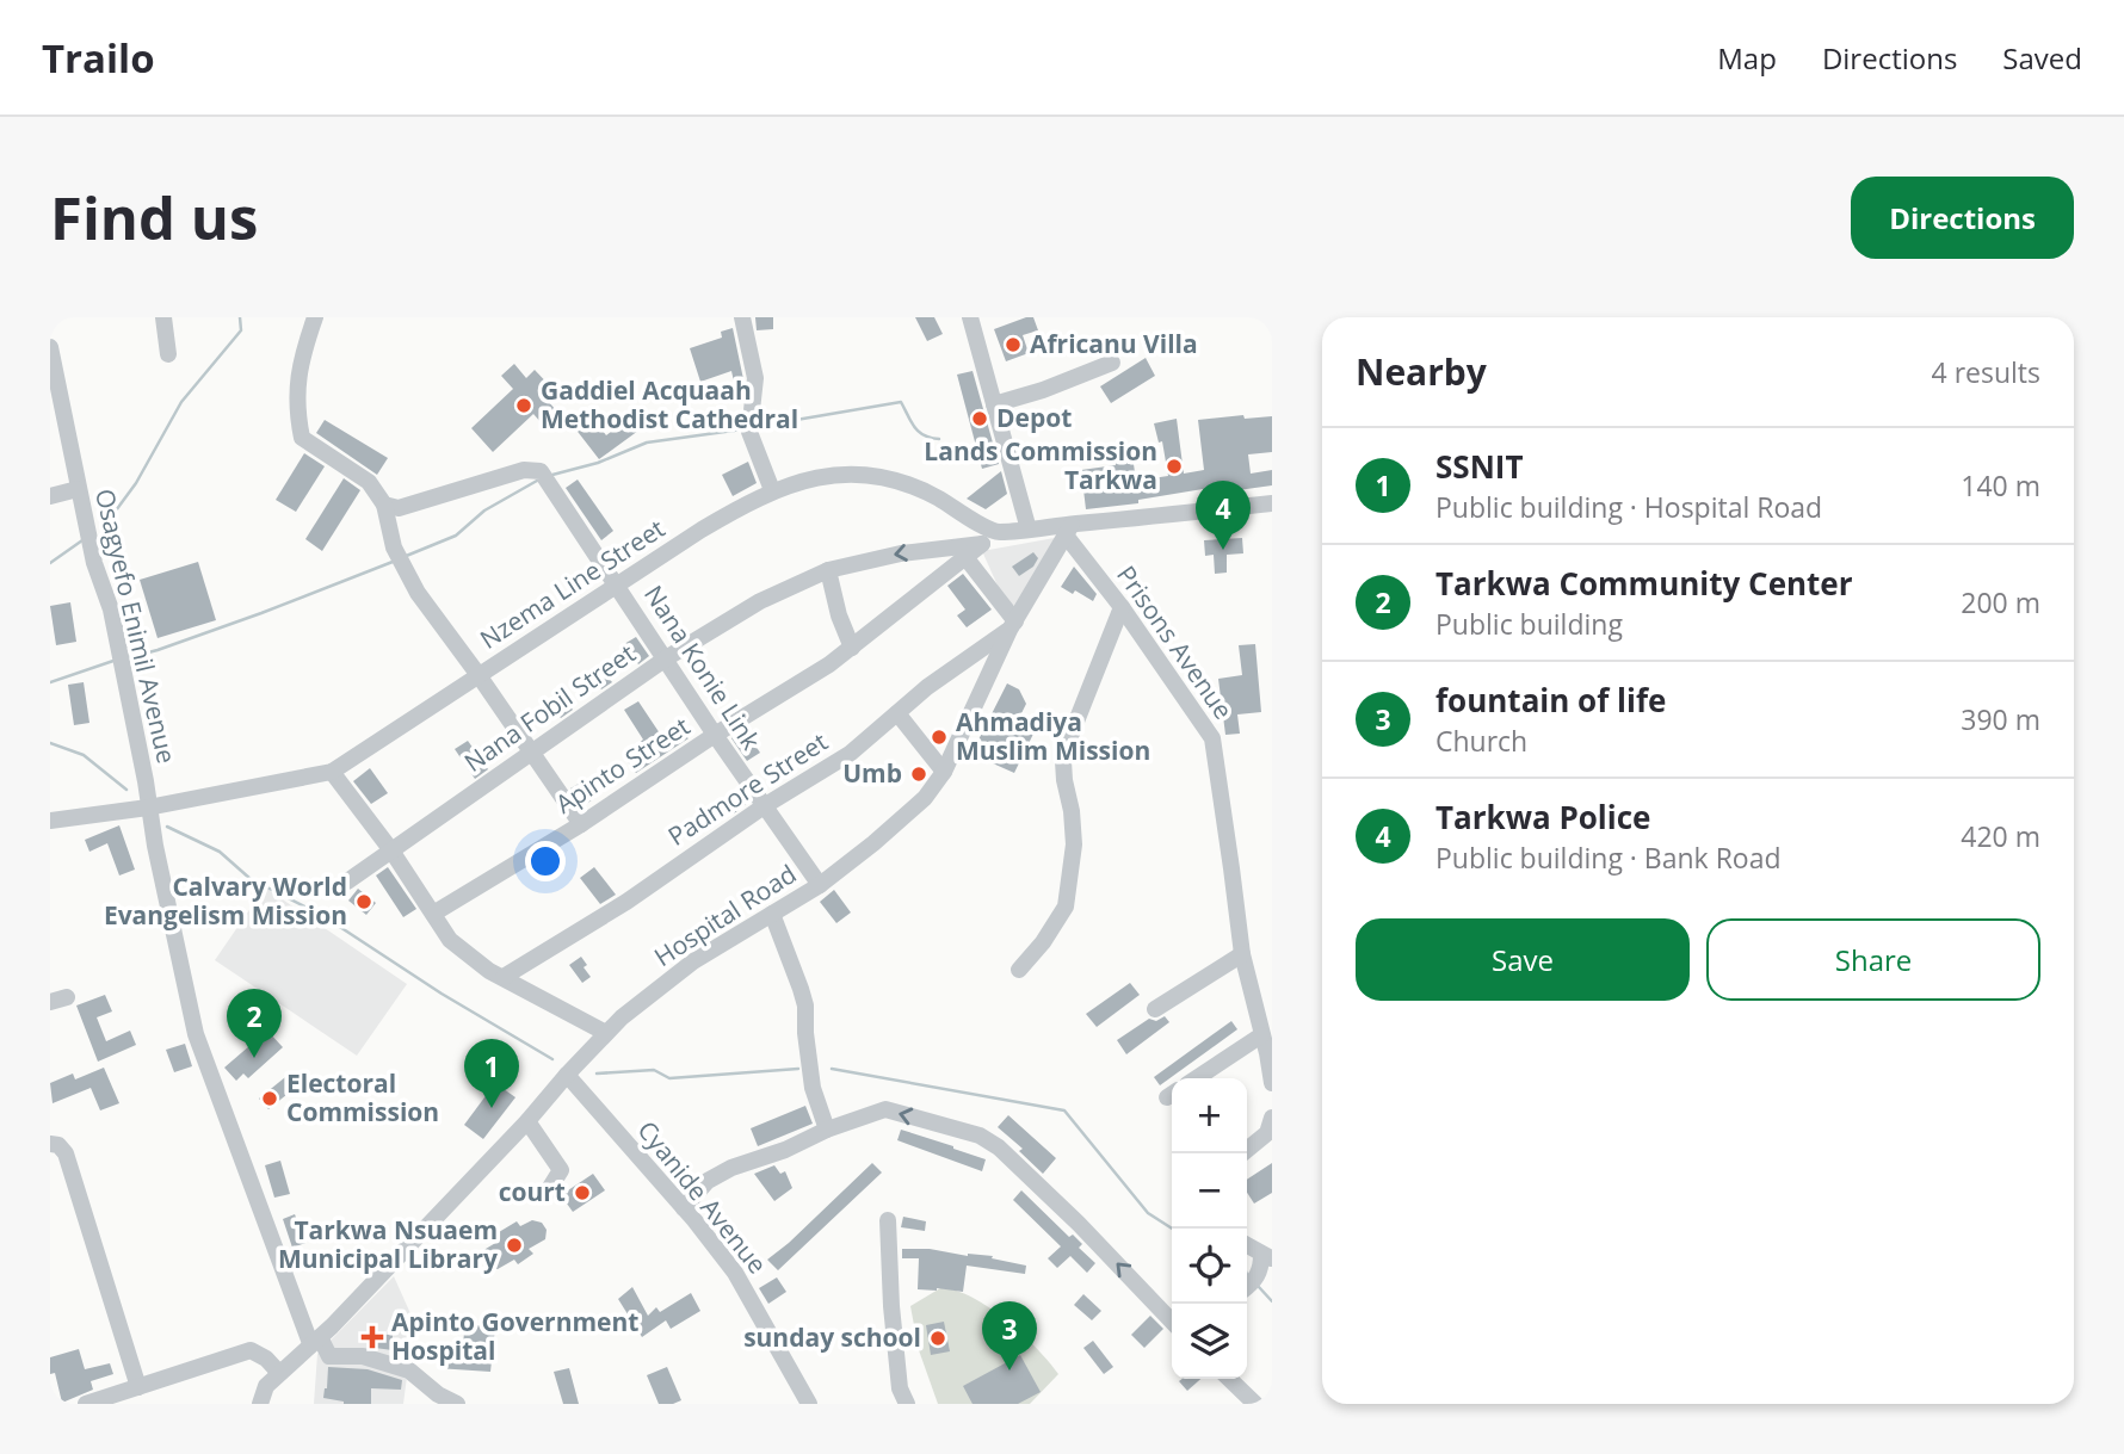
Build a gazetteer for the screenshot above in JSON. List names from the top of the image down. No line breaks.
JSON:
{"streets":{"street":["Nzema Line Street","Osagyefo Enimil Avenue","Prisons Avenue","Nana Konie Link","Nana Fobil Street","Apinto Street","Padmore Street","Hospital Road","Cyanide Avenue"]},"crossings":[["Nzema Line Street","Osagyefo Enimil Avenue"],["Nzema Line Street","Nana Konie Link"],["Nzema Line Street","Nana Fobil Street"],["Nzema Line Street","Apinto Street"],["Osagyefo Enimil Avenue","Hospital Road"],["Prisons Avenue","Hospital Road"],["Nana Konie Link","Nana Fobil Street"],["Nana Konie Link","Apinto Street"],["Nana Konie Link","Padmore Street"],["Nana Konie Link","Hospital Road"],["Nana Fobil Street","Apinto Street"],["Padmore Street","Hospital Road"],["Hospital Road","Cyanide Avenue"]],"places":{"other":["Africanu Villa","Gaddiel Acquaah Methodist Cathedral","Depot","Lands Commission Tarkwa","Ahmadiya Muslim Mission","Umb","Calvary World Evangelism Mission","Electoral Commission","court","Tarkwa Nsuaem Municipal Library","sunday school"],"health":["Apinto Government Hospital"]},"page":{"header":"Trailo","nav":["Map","Directions","Saved"],"buttons":["Directions",["Save","Share"]],"title":"Find us","heading":["Nearby","4 results"],"list":[{"mark":"1","name":"SSNIT","note":"Public building · Hospital Road","value":"140 m"},{"mark":"2","name":"Tarkwa Community Center","note":"Public building","value":"200 m"},{"mark":"3","name":"fountain of life","note":"Church","value":"390 m"},{"mark":"4","name":"Tarkwa Police","note":"Public building · Bank Road","value":"420 m"}],"pins":["4","2","1","3"],"map_buttons":["+","−"]}}
